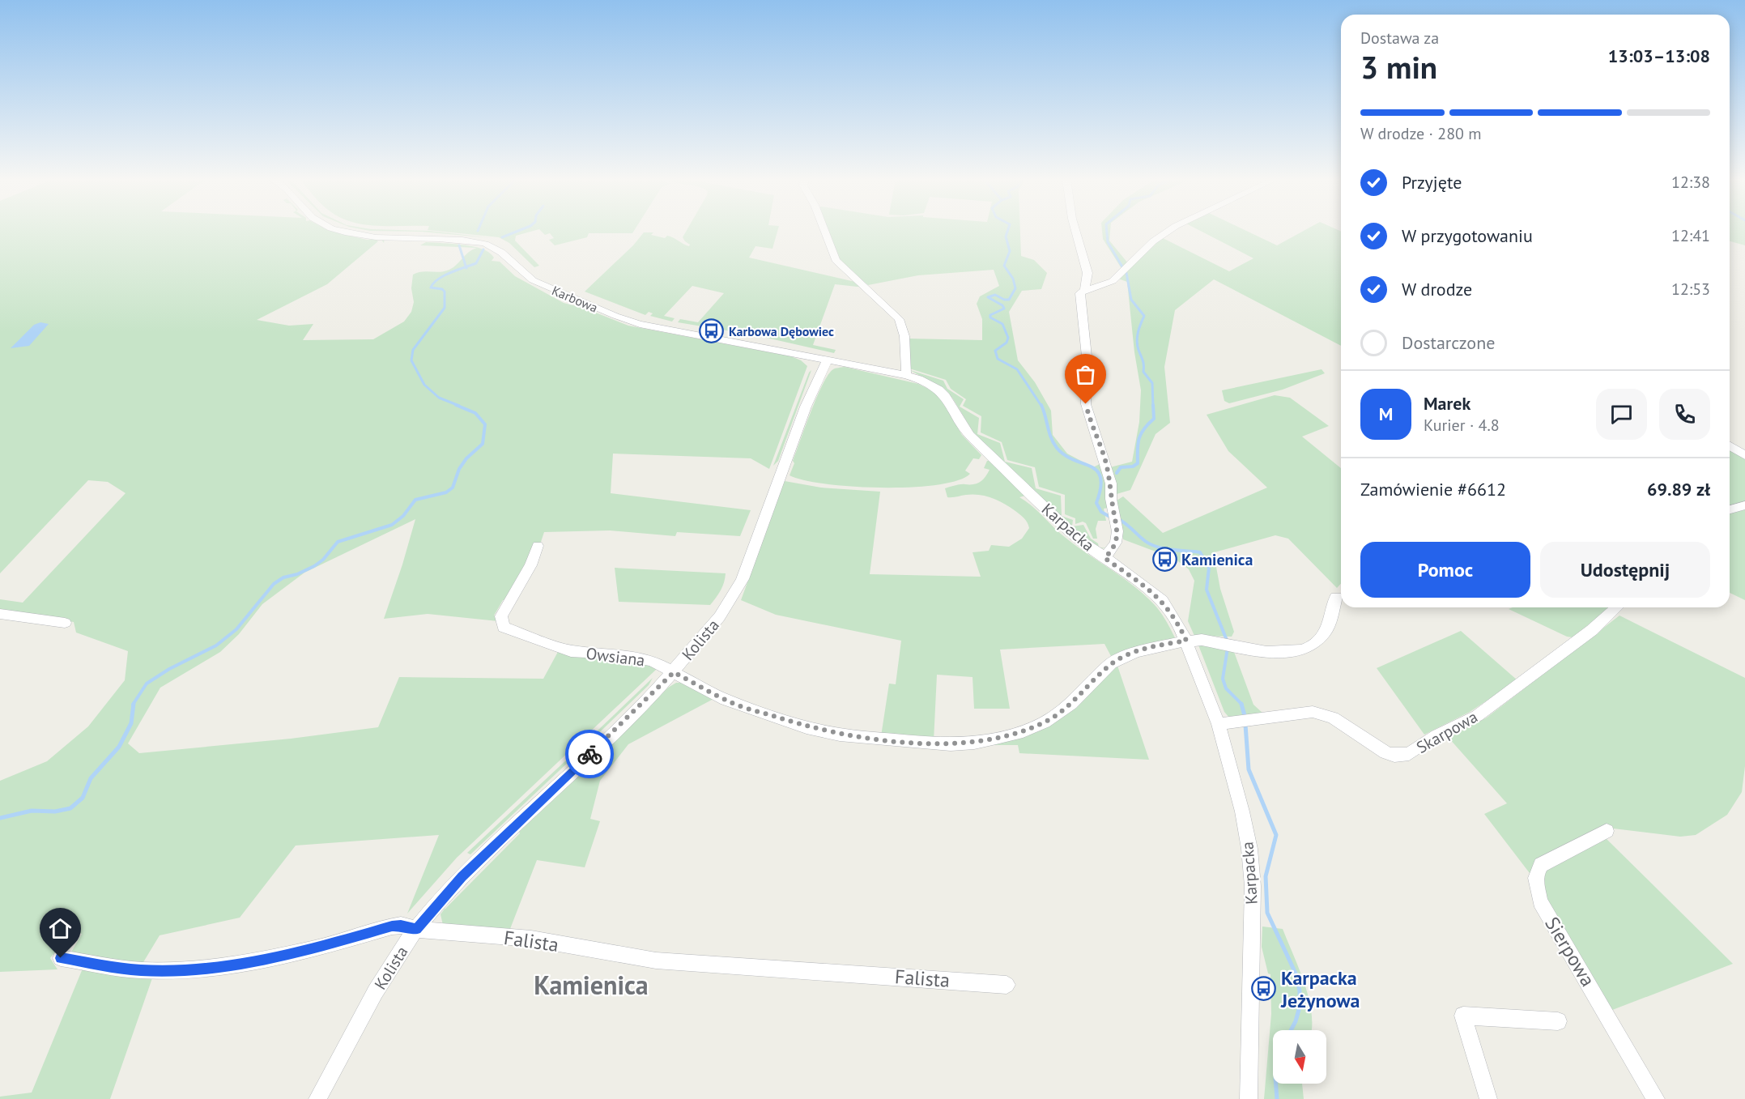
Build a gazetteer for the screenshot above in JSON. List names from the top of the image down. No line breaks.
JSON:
{"streets":{"street":["Karbowa","Karpacka","Kolista","Owsiana","Skarpowa","Falista","Sierpowa"]},"crossings":[["Karbowa","Karpacka"],["Karbowa","Kolista"],["Karpacka","Owsiana"],["Karpacka","Skarpowa"],["Kolista","Owsiana"],["Kolista","Falista"]],"districts":["Kamienica"],"places":{"bus stop":["Karbowa Dębowiec","Kamienica","Karpacka Jeżynowa"]},"north":"bottom","page":{"heading":["3 min","Dostawa za","13:03–13:08"],"panel":["Marek","Kurier · 4.8","Zamówienie #6612","69.89 zł"],"bar":"W drodze · 280 m","list":[["Przyjęte","12:38"],["W przygotowaniu","12:41"],["W drodze","12:53"],"Dostarczone"],"round":"M","buttons":["Pomoc","Udostępnij"]}}
